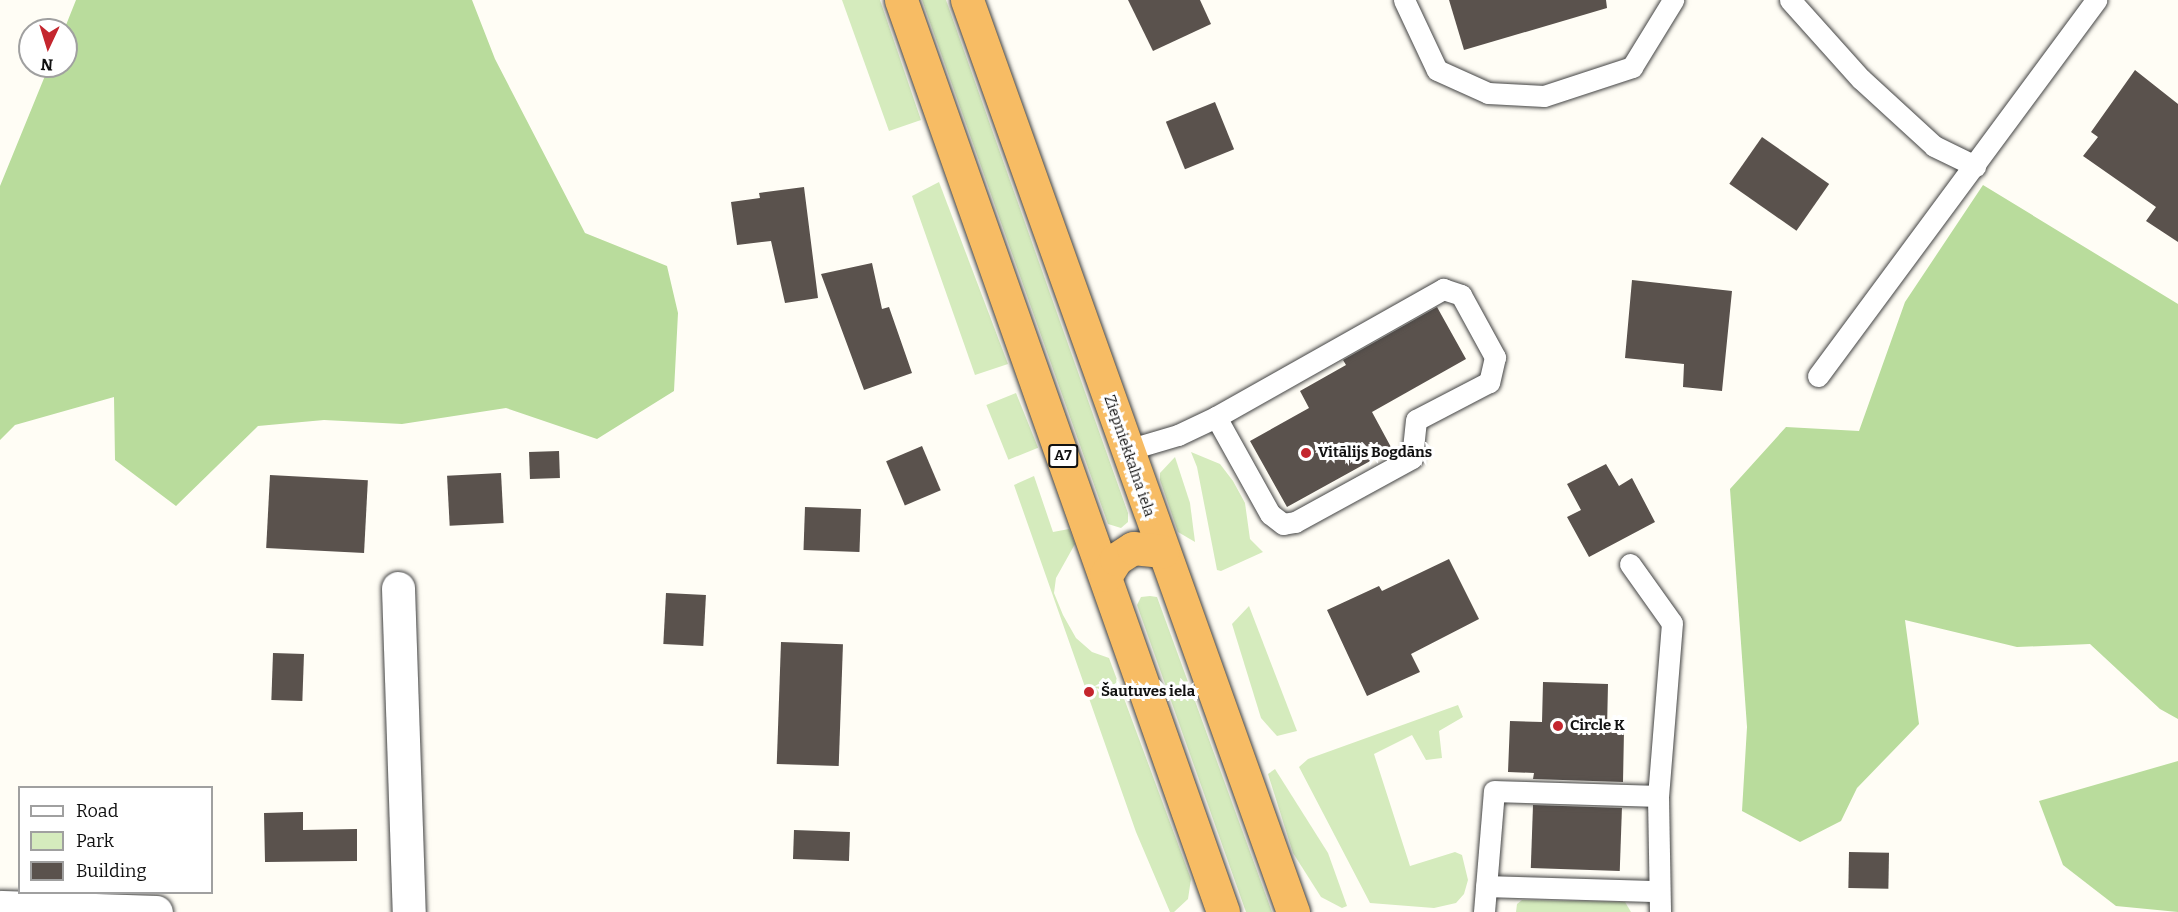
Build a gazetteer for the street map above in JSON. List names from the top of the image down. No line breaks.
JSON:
{"streets":{"highway":["A7","Ziepniekkalna iela"]},"places":["Vitālijs Bogdāns","Šautuves iela","Circle K"],"legend":["Road","Park","Building"],"north":"bottom"}
